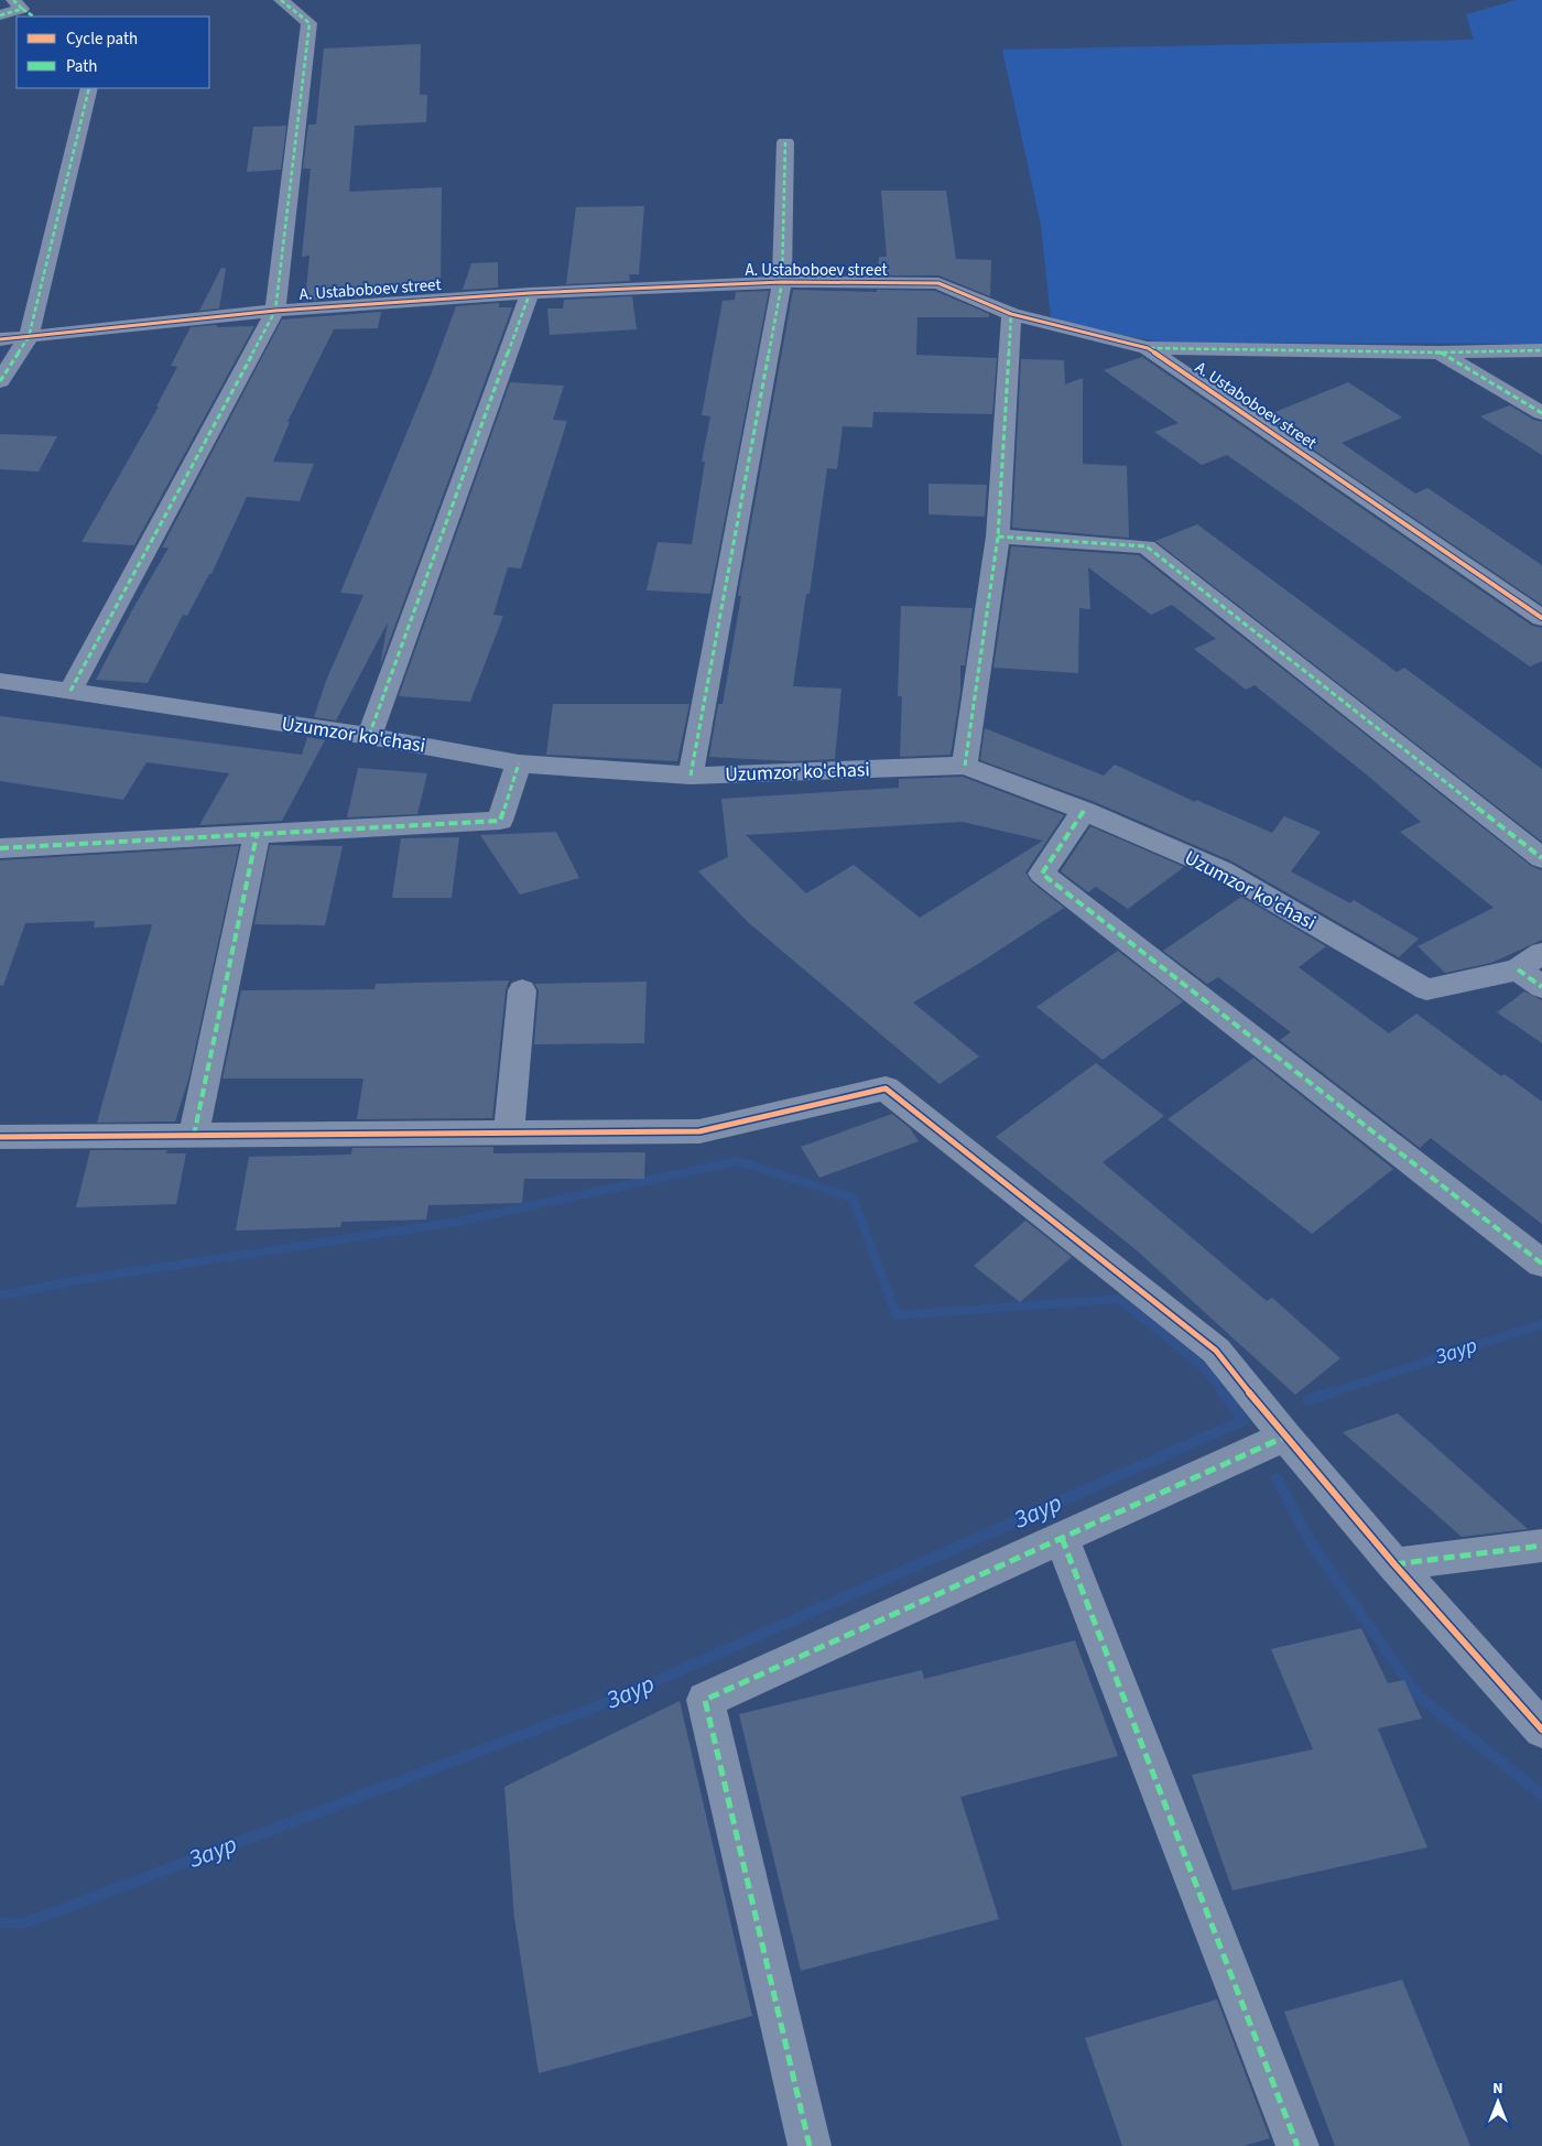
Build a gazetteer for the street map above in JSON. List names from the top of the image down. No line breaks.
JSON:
{"streets":{"street":["A. Ustaboboev street","Uzumzor ko'chasi"]},"water":["Заур"],"legend":["Cycle path","Path"],"north":"top"}
